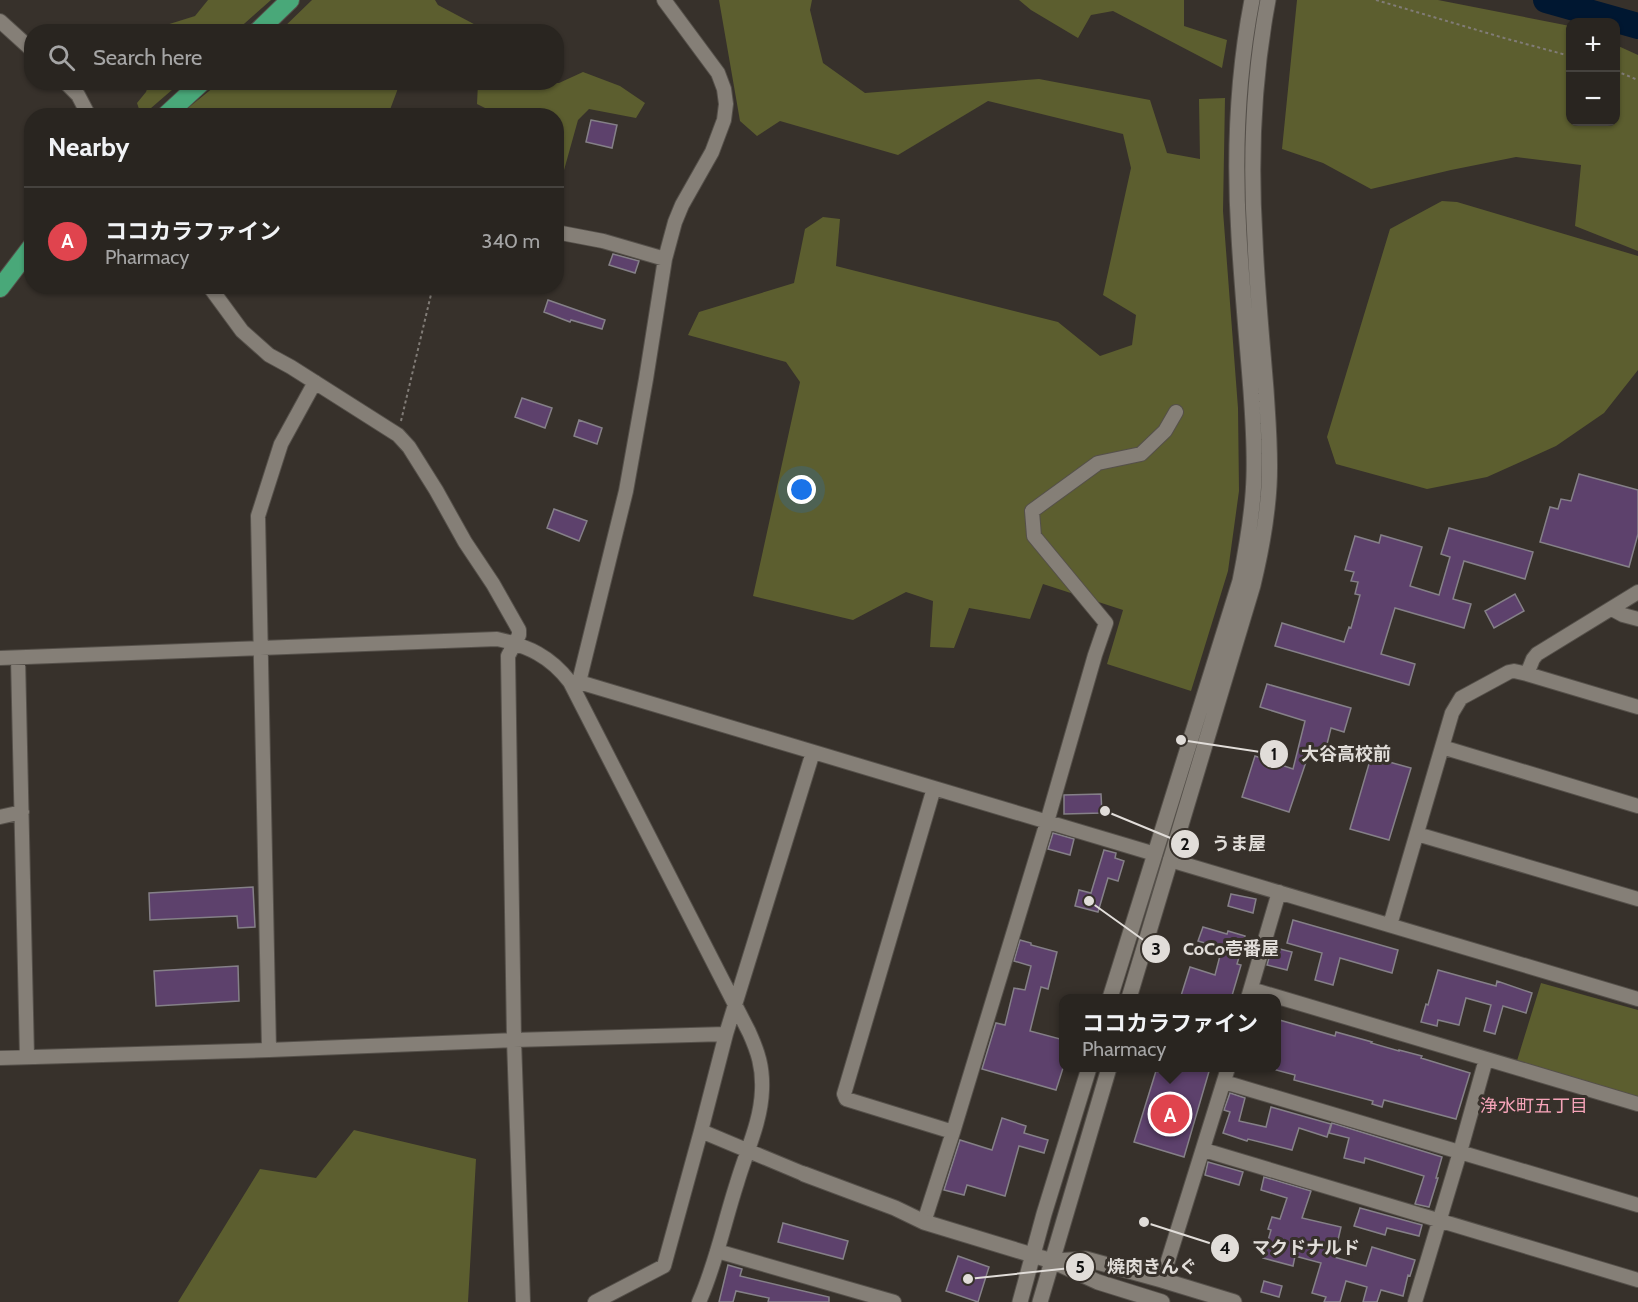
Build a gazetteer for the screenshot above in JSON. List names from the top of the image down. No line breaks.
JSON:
{"districts":["浄水町五丁目"],"places":["大谷高校前","うま屋","CoCo壱番屋","マクドナルド","焼肉きんぐ"],"page":{"map_buttons":["+","−"],"search":"Search here","heading":"Nearby","list":[{"mark":"A","name":"ココカラファイン","note":"Pharmacy","value":"340 m"}],"popup":["ココカラファイン","Pharmacy"],"pins":"A"}}
